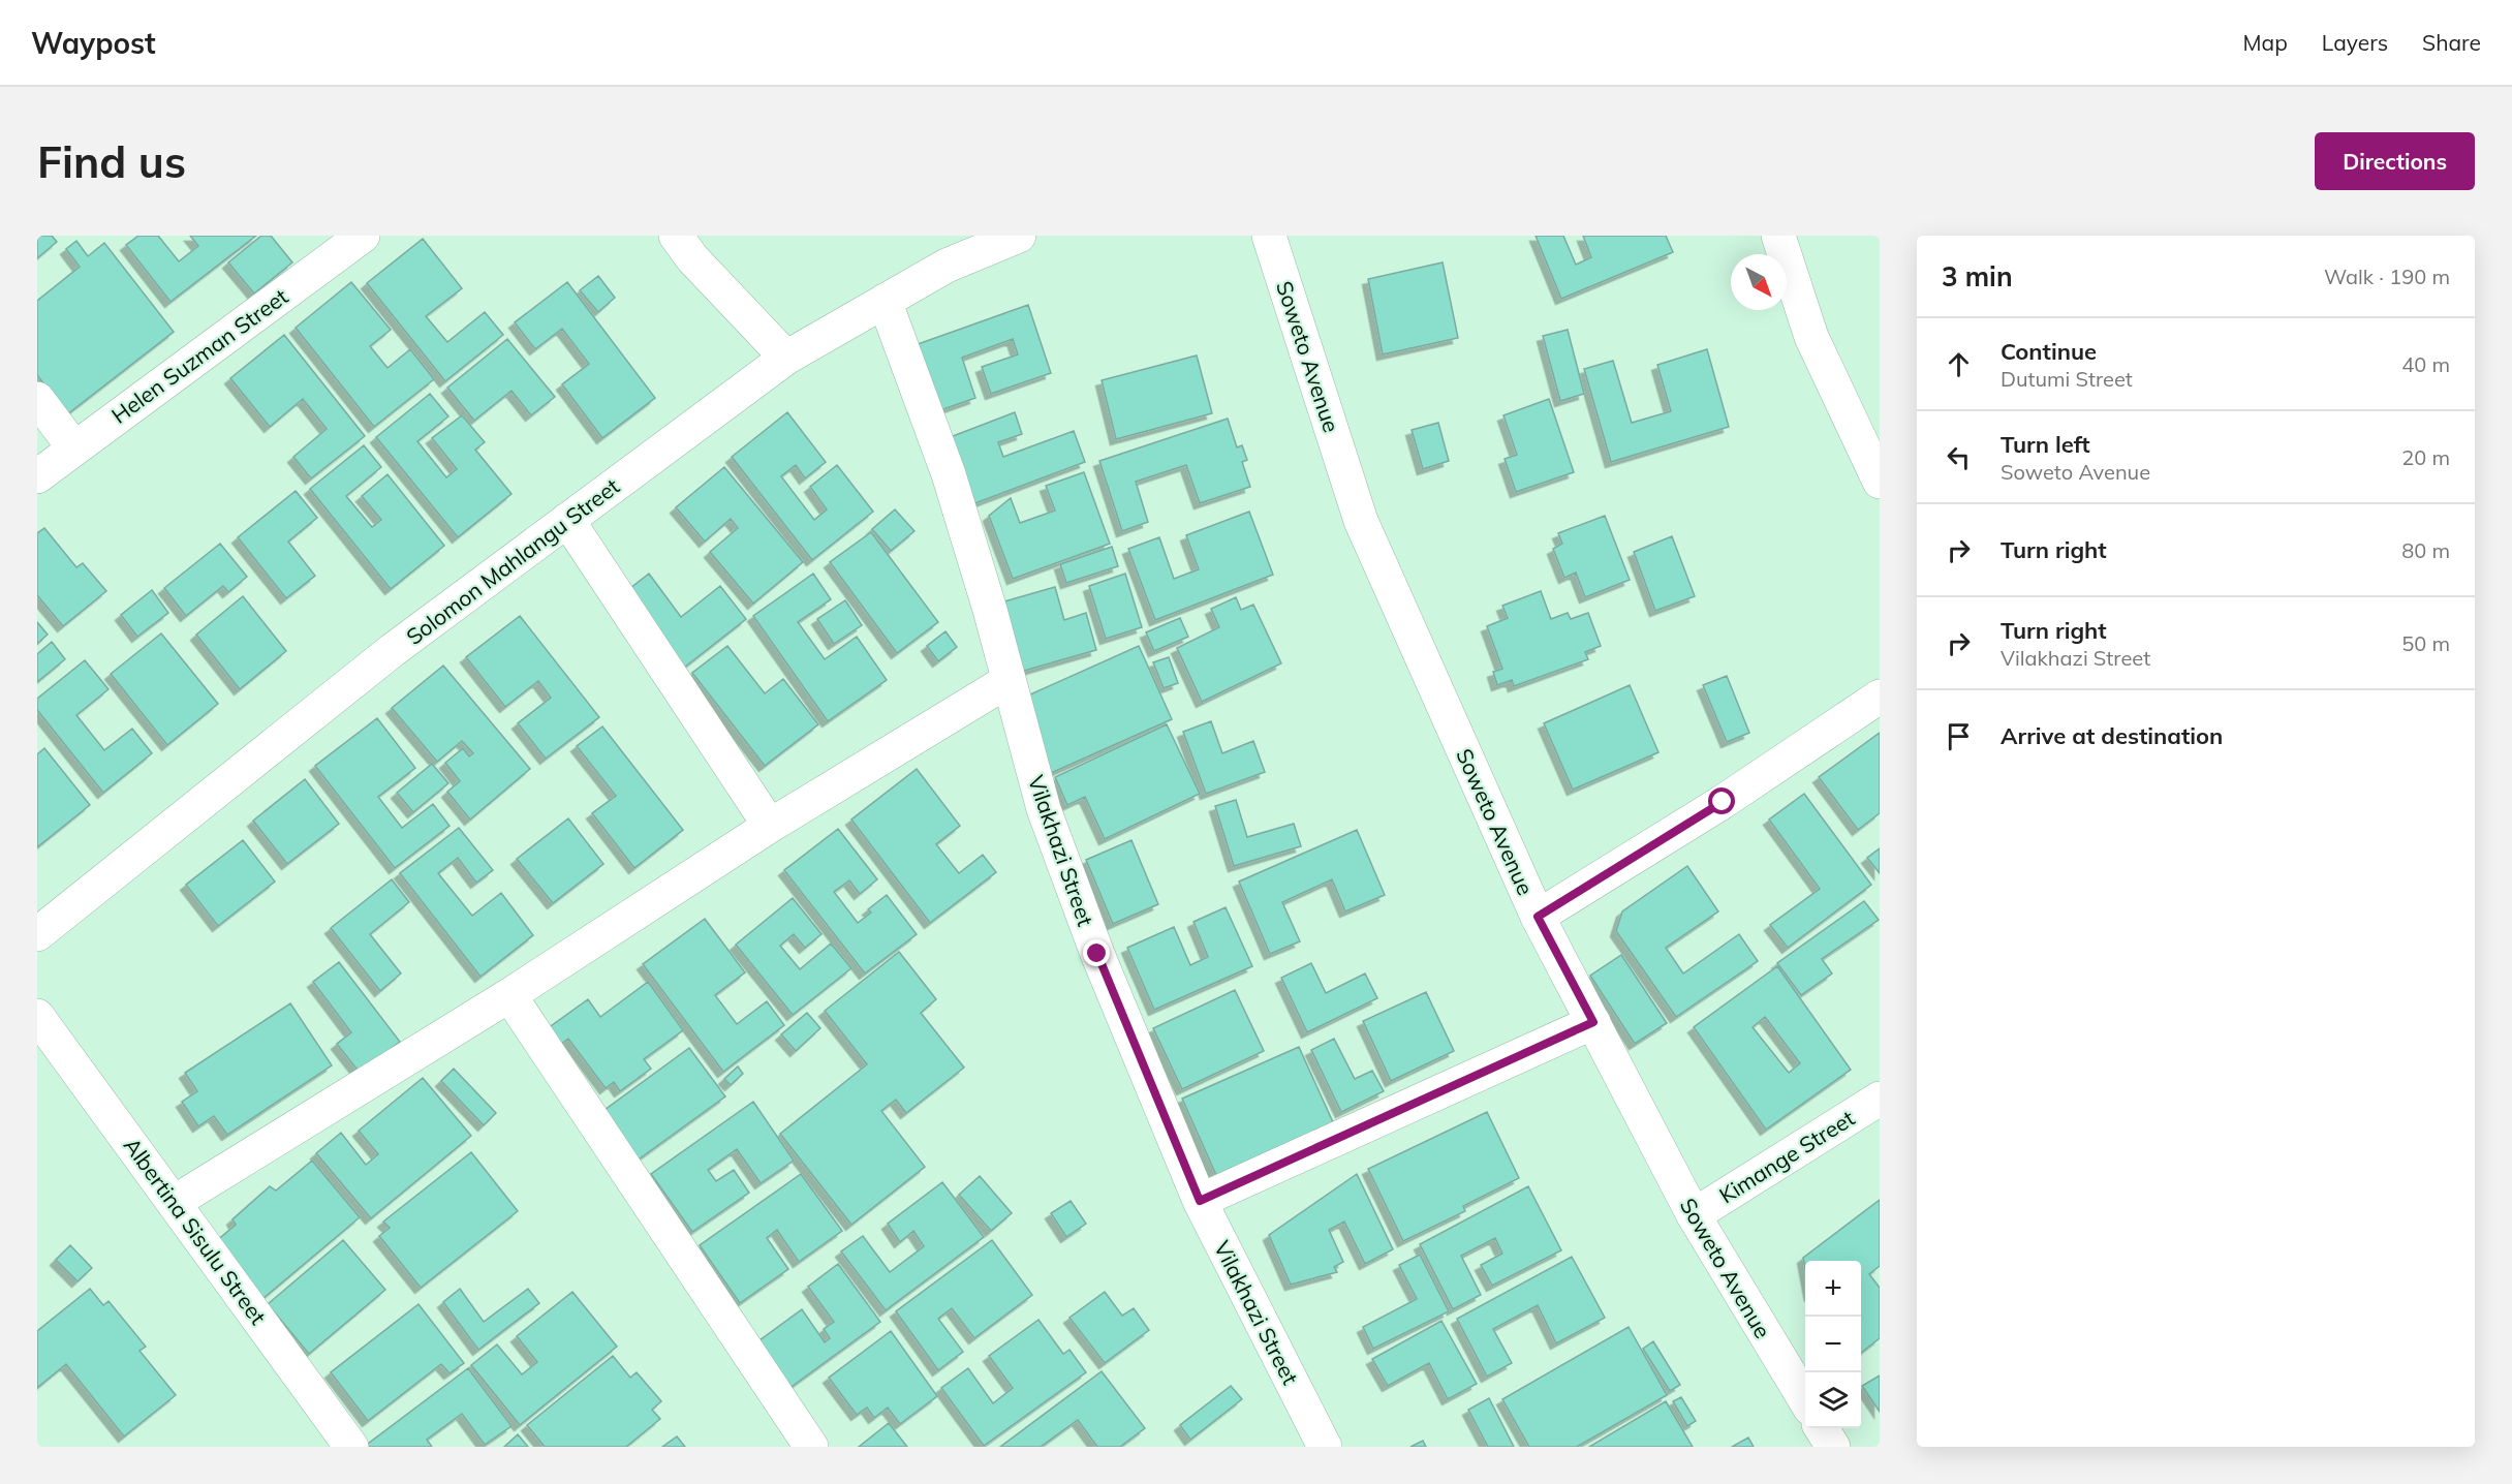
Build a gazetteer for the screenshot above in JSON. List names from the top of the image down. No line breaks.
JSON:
{"streets":{"street":["Helen Suzman Street","Soweto Avenue","Solomon Mahlangu Street","Vilakhazi Street","Kimange Street","Albertina Sisulu Street"]},"crossings":[["Soweto Avenue","Kimange Street"],["Solomon Mahlangu Street","Vilakhazi Street"]],"north":"bottom right","page":{"header":"Waypost","nav":["Map","Layers","Share"],"buttons":"Directions","title":"Find us","heading":["3 min","Walk · 190 m"],"list":[["Continue","Dutumi Street","40 m"],["Turn left","Soweto Avenue","20 m"],["Turn right","80 m"],["Turn right","Vilakhazi Street","50 m"],"Arrive at destination"],"map_buttons":["+","−"]}}
